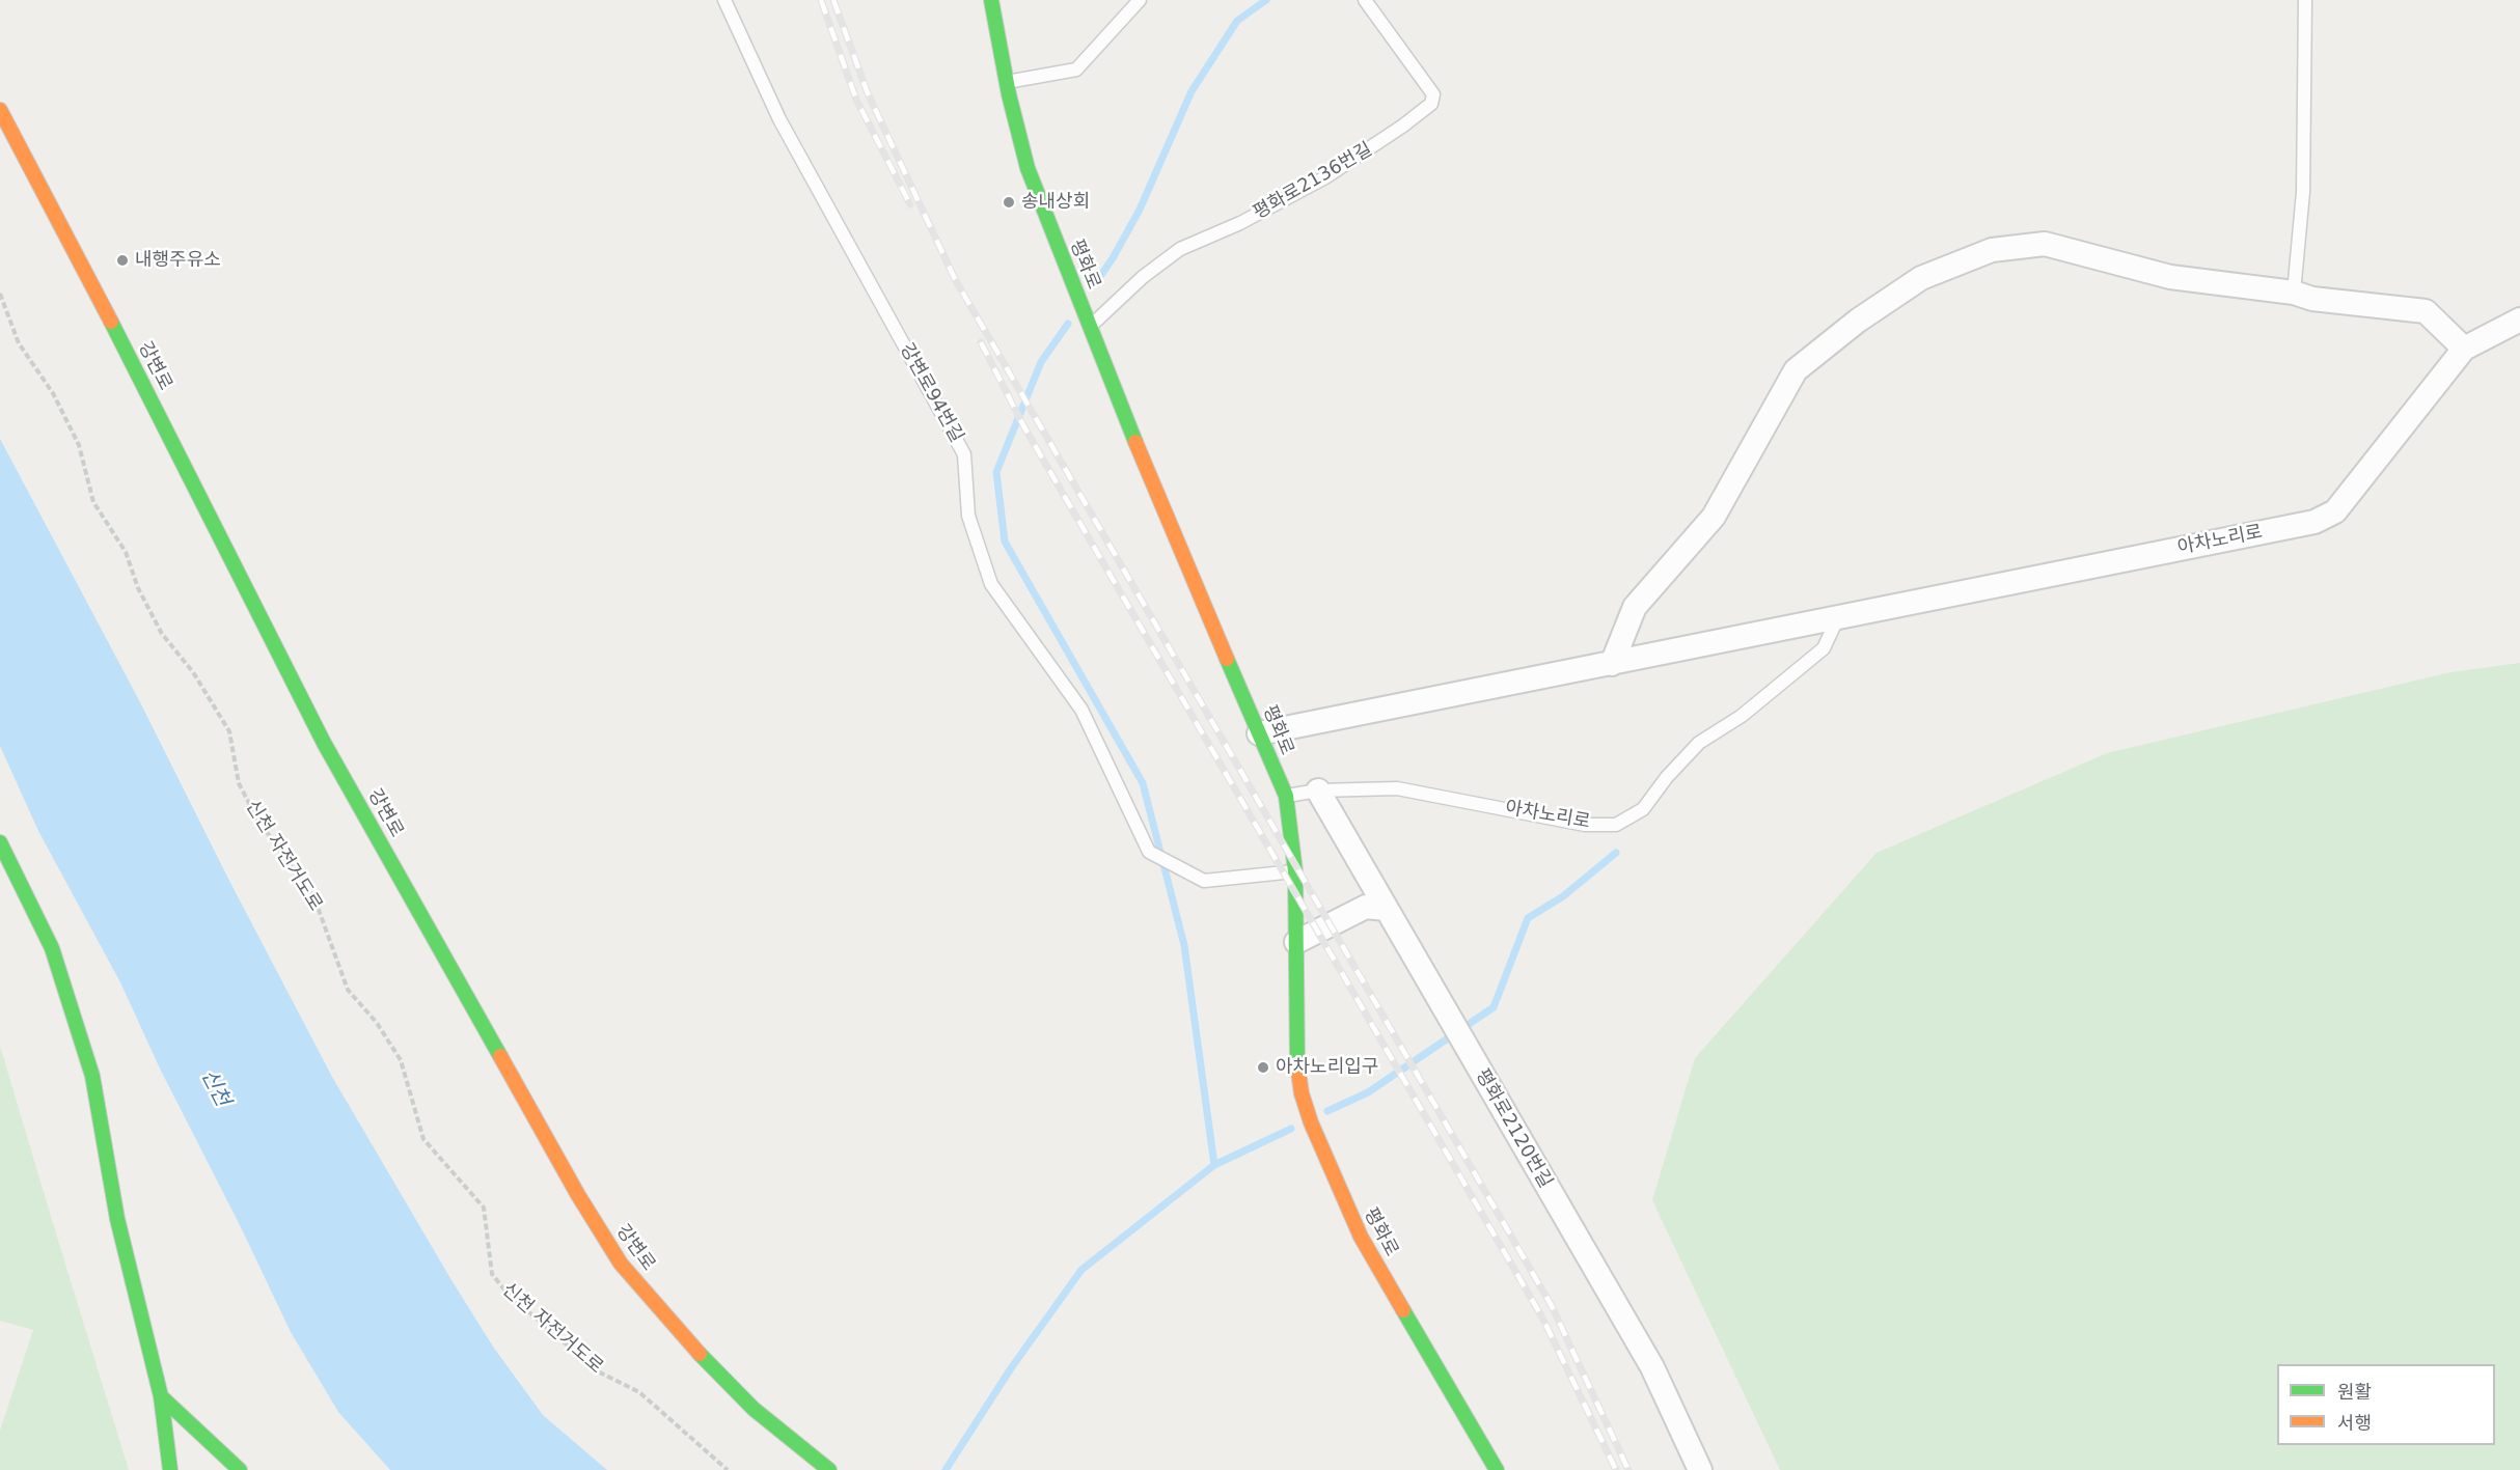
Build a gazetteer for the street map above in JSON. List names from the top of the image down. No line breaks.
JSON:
{"streets":{"main road":["평화로","강변로"],"street":["아차노리로","평화로2120번길"],"lane":["평화로2136번길","강변로94번길"],"path":["신천 자전거도로"]},"crossings":[["평화로2136번길","평화로"],["평화로","강변로94번길"],["평화로","아차노리로"],["아차노리로","평화로2120번길"]],"water":["신천"],"places":["송내상회","내행주유소","아차노리입구"],"legend":["원활","서행"]}
